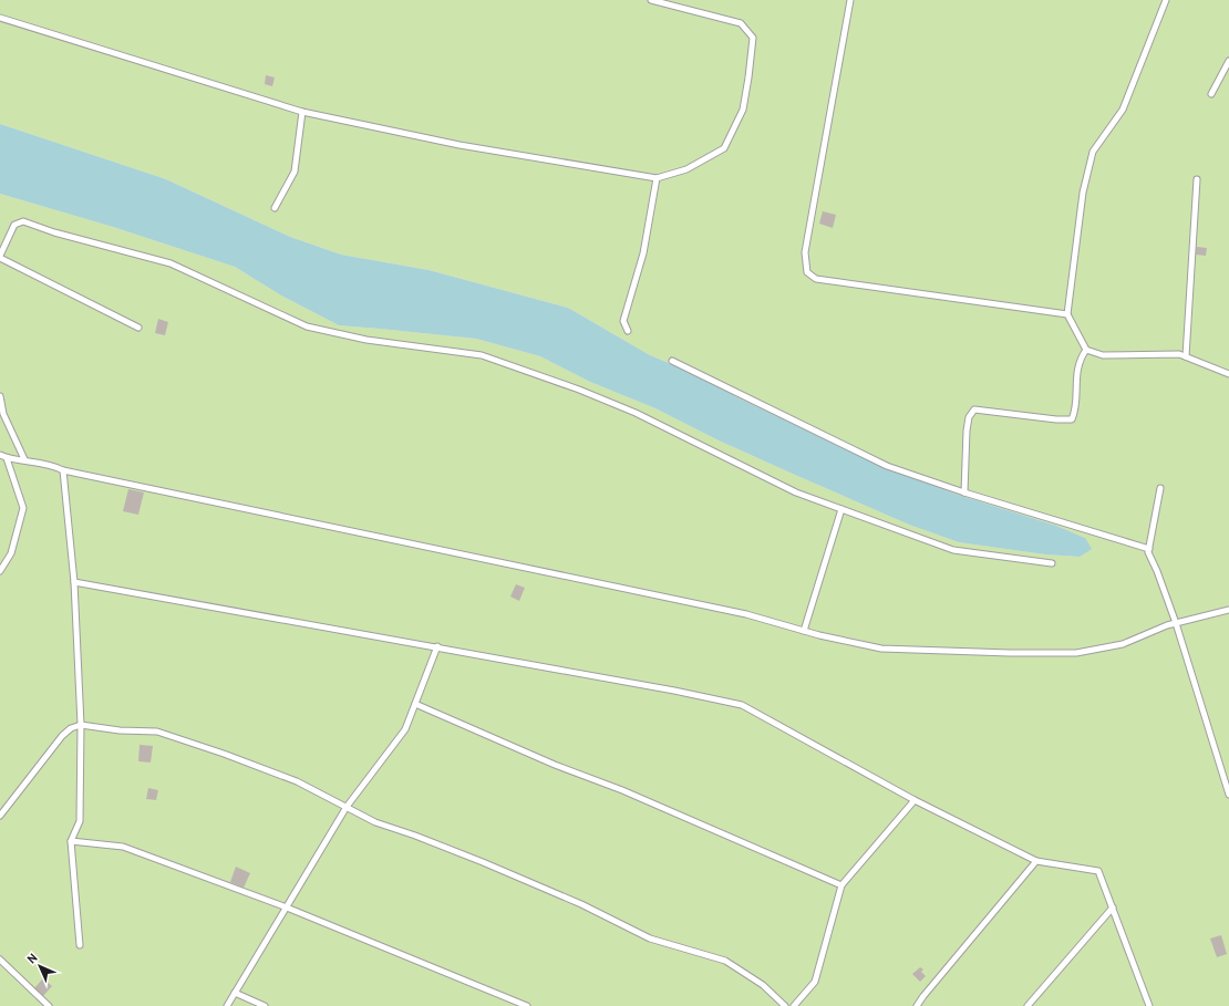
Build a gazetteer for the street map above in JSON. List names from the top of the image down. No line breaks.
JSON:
{"north":"top left"}
